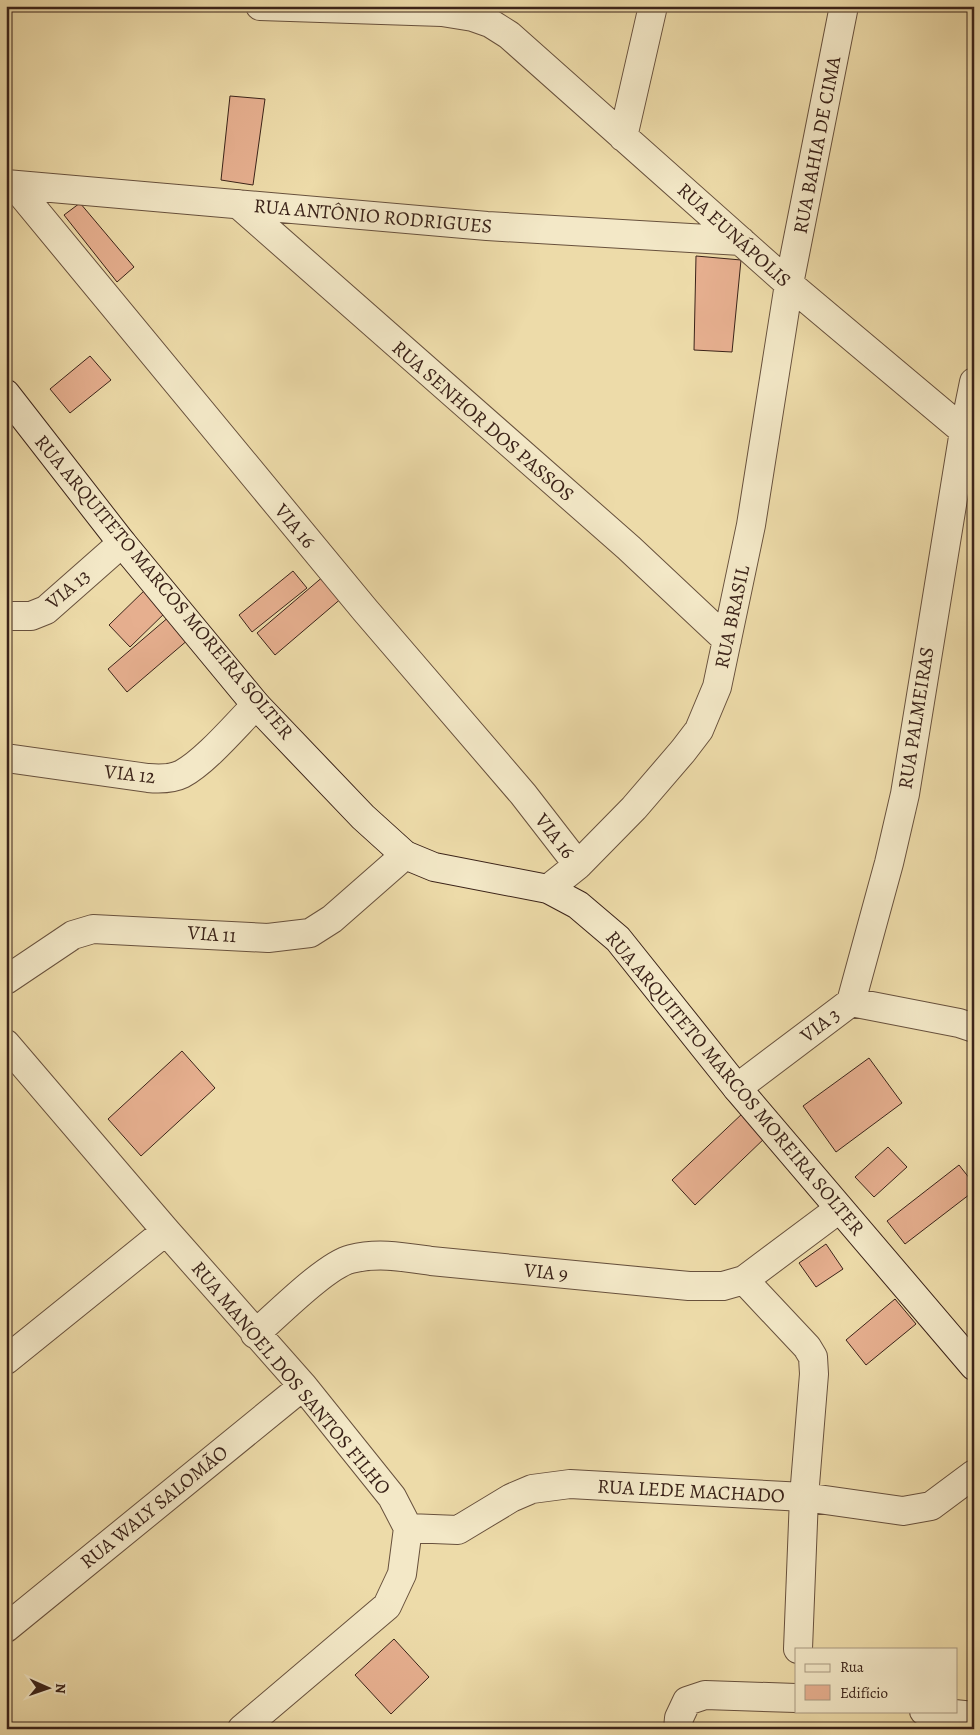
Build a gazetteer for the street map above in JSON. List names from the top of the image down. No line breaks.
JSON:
{"streets":{"street":["RUA BAHIA DE CIMA","RUA ANTÔNIO RODRIGUES","RUA EUNÁPOLIS","RUA SENHOR DOS PASSOS","VIA 16","RUA ARQUITETO MARCOS MOREIRA SOLTER","VIA 13","RUA BRASIL","RUA PALMEIRAS","VIA 12","VIA 11","VIA 3","VIA 9","RUA MANOEL DOS SANTOS FILHO","RUA LEDE MACHADO","RUA WALY SALOMÃO"]},"crossings":[["RUA BAHIA DE CIMA","RUA EUNÁPOLIS"],["RUA BAHIA DE CIMA","RUA BRASIL"],["RUA ANTÔNIO RODRIGUES","RUA EUNÁPOLIS"],["RUA ANTÔNIO RODRIGUES","RUA SENHOR DOS PASSOS"],["RUA ANTÔNIO RODRIGUES","VIA 16"],["RUA EUNÁPOLIS","RUA BRASIL"],["RUA EUNÁPOLIS","RUA PALMEIRAS"],["RUA SENHOR DOS PASSOS","RUA BRASIL"],["VIA 16","RUA BRASIL"],["RUA ARQUITETO MARCOS MOREIRA SOLTER","VIA 13"],["RUA ARQUITETO MARCOS MOREIRA SOLTER","RUA BRASIL"],["RUA ARQUITETO MARCOS MOREIRA SOLTER","VIA 12"],["RUA ARQUITETO MARCOS MOREIRA SOLTER","VIA 11"],["RUA ARQUITETO MARCOS MOREIRA SOLTER","VIA 3"],["RUA ARQUITETO MARCOS MOREIRA SOLTER","VIA 9"],["RUA PALMEIRAS","VIA 3"],["VIA 9","RUA MANOEL DOS SANTOS FILHO"],["RUA MANOEL DOS SANTOS FILHO","RUA LEDE MACHADO"],["RUA MANOEL DOS SANTOS FILHO","RUA WALY SALOMÃO"]],"legend":["Rua","Edifício"],"north":"right"}
